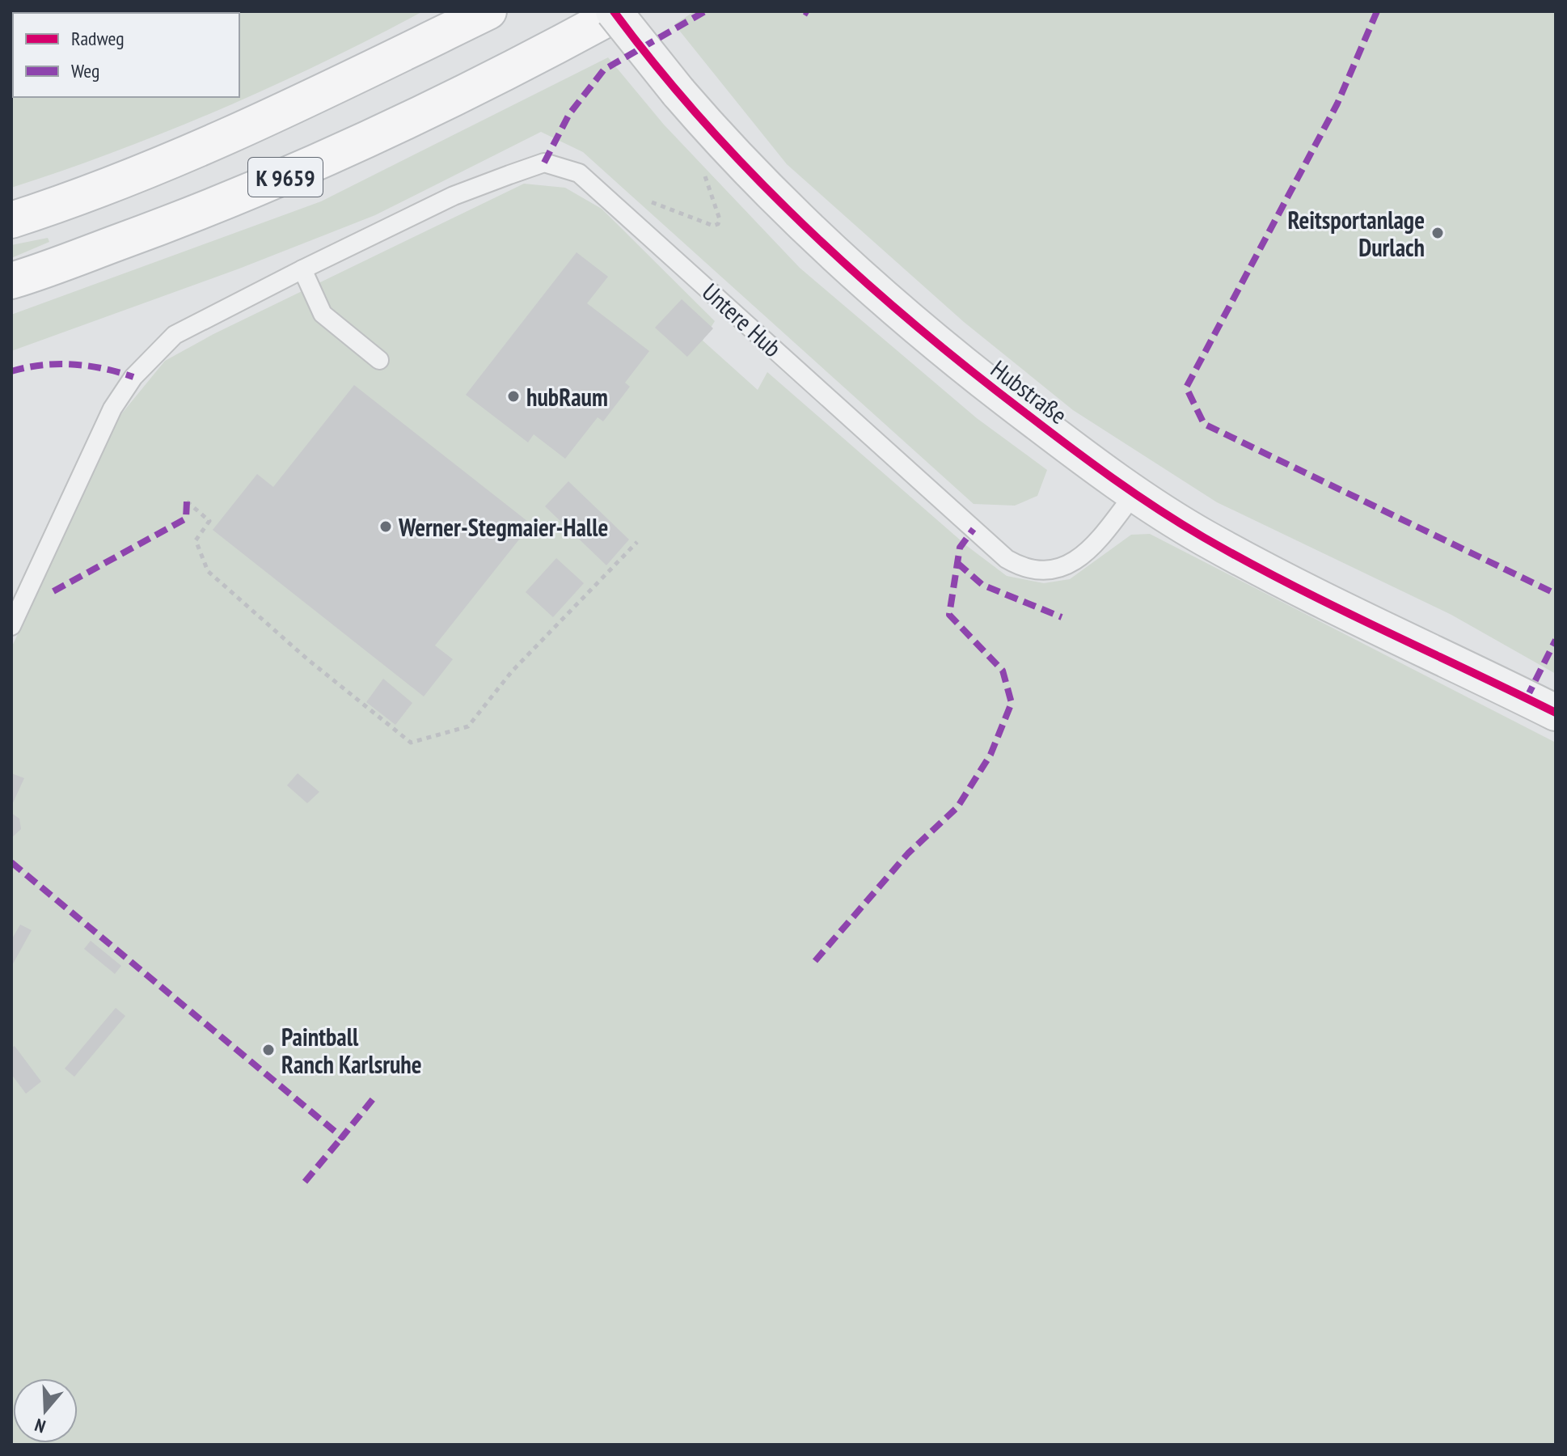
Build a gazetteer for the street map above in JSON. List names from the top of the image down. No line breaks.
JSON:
{"streets":{"main road":["K 9659"],"street":["Hubstraße"],"lane":["Untere Hub"]},"crossings":[["Untere Hub","Hubstraße"]],"places":["Reitsportanlage Durlach","hubRaum","Werner-Stegmaier-Halle","Paintball Ranch Karlsruhe"],"legend":["Radweg","Weg"],"north":"bottom"}
